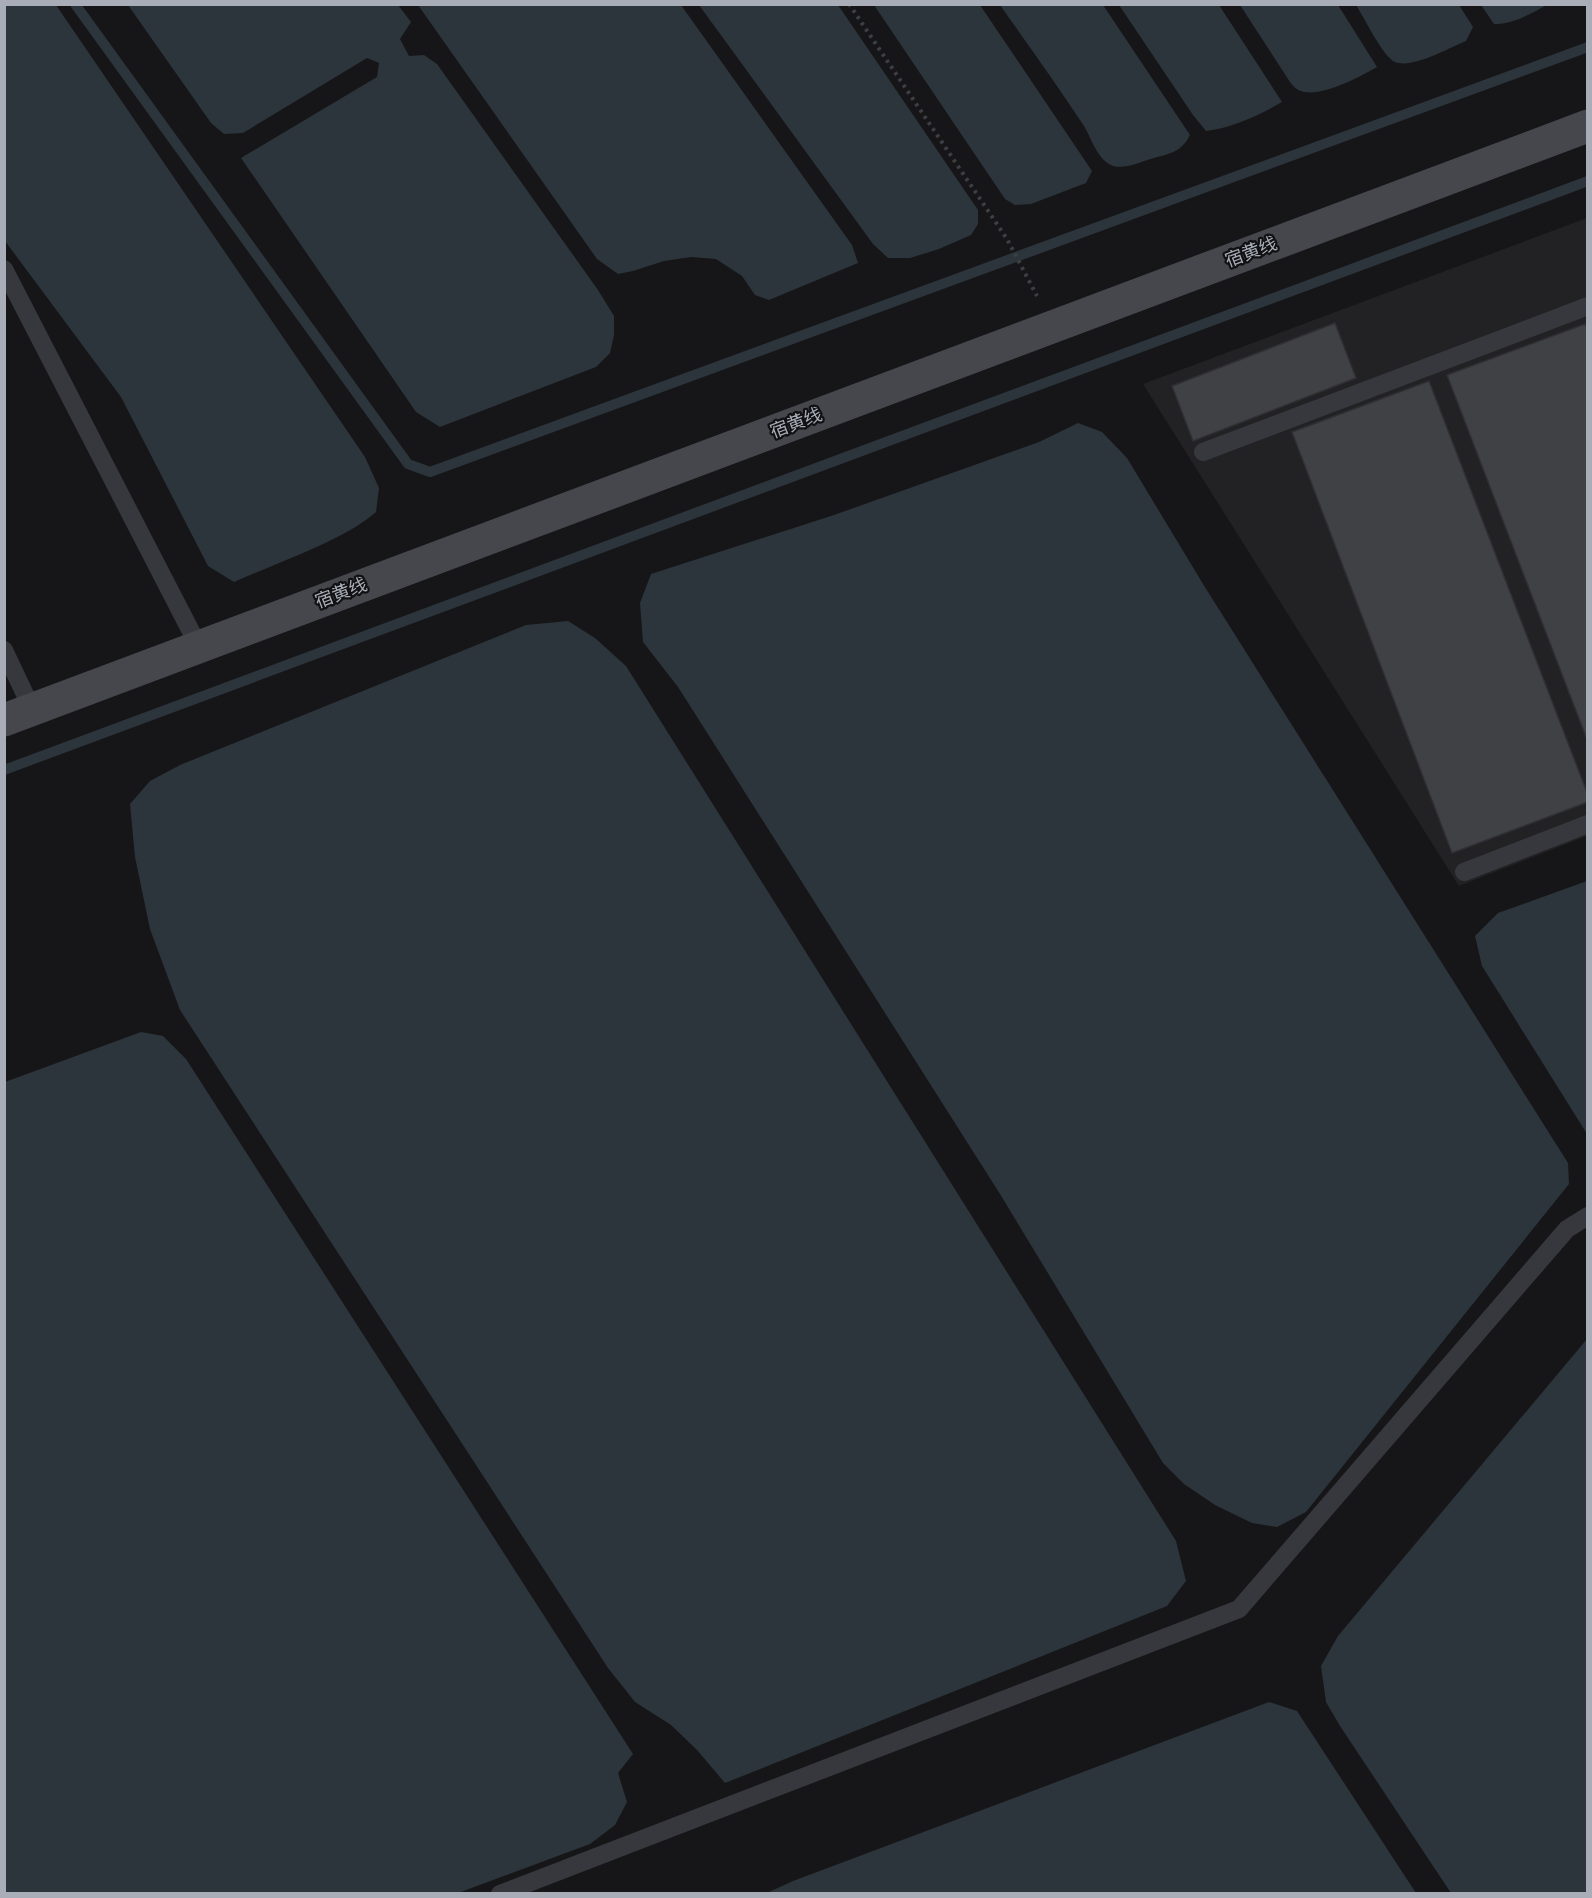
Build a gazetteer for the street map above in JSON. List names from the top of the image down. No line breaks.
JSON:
{"streets":{"main road":["宿黄线"]}}
